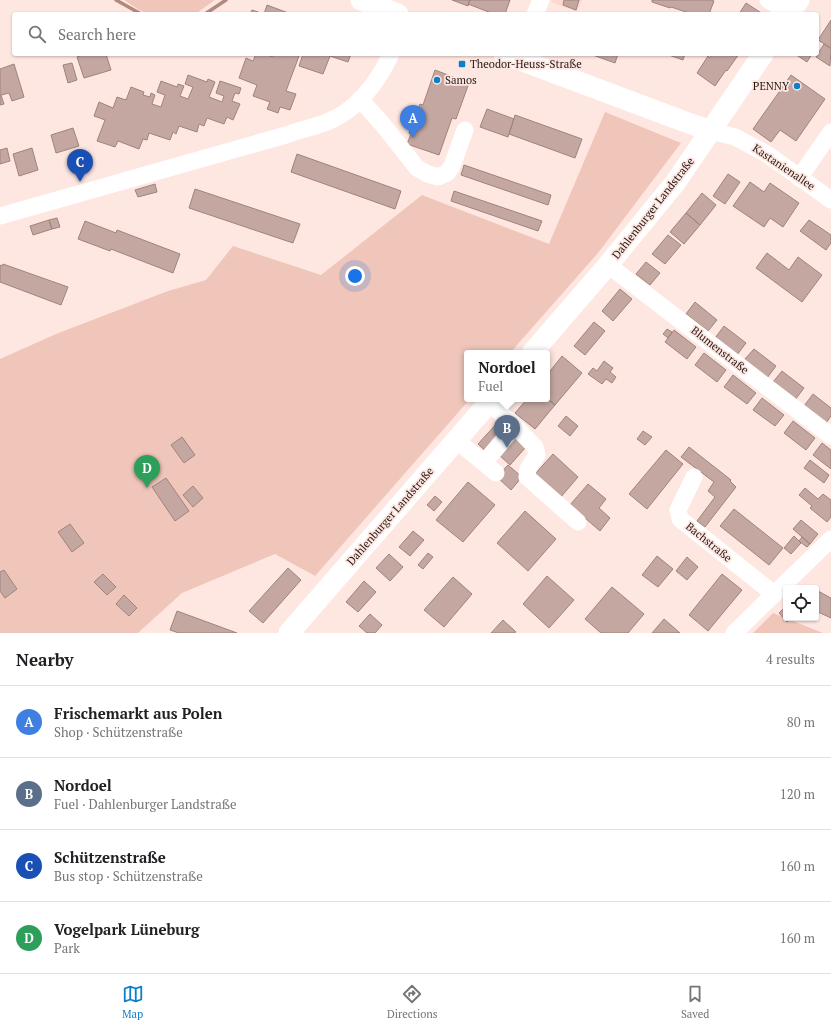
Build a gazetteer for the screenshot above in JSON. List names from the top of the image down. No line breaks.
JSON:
{"streets":{"main road":["Dahlenburger Landstraße"],"street":["Kastanienallee","Blumenstraße","Bachstraße"]},"crossings":[["Kastanienallee","Dahlenburger Landstraße"],["Dahlenburger Landstraße","Blumenstraße"]],"places":{"transit":["Theodor-Heuss-Straße"],"other":["Samos","PENNY"]},"page":{"search":"Search here","pins":["A","C","B","D"],"popup":["Nordoel","Fuel"],"heading":["Nearby","4 results"],"list":[{"mark":"A","name":"Frischemarkt aus Polen","note":"Shop · Schützenstraße","value":"80 m"},{"mark":"B","name":"Nordoel","note":"Fuel · Dahlenburger Landstraße","value":"120 m"},{"mark":"C","name":"Schützenstraße","note":"Bus stop · Schützenstraße","value":"160 m"},{"mark":"D","name":"Vogelpark Lüneburg","note":"Park","value":"160 m"}],"nav":["Map","Directions","Saved"]}}
